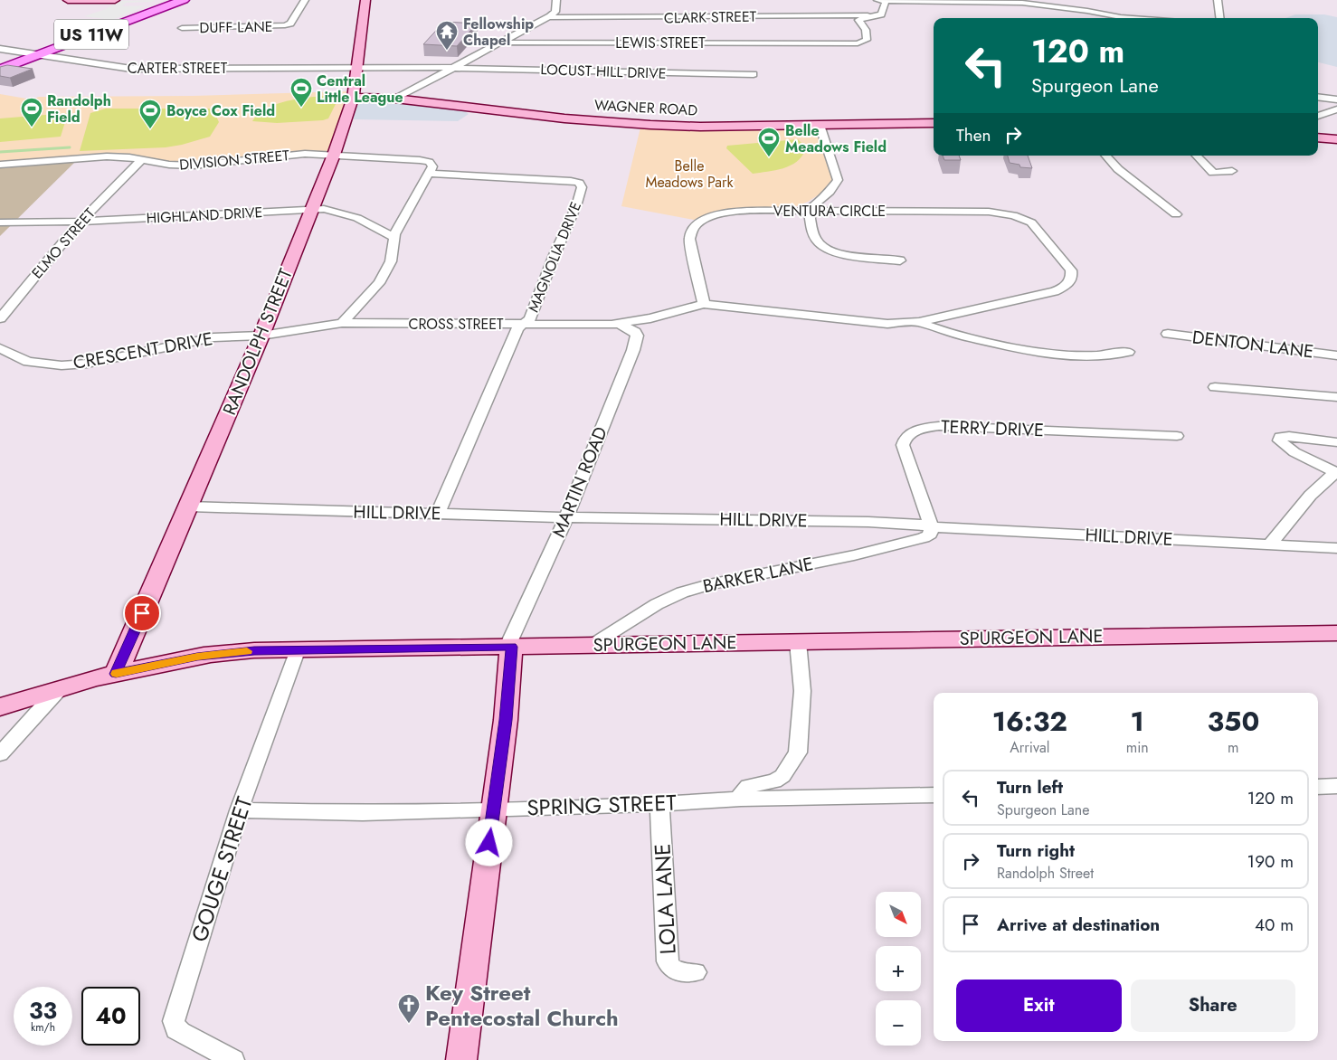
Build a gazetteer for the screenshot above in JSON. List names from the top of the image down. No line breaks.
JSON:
{"streets":{"main road":["US 11W"],"street":["CLARK STREET","DUFF LANE","LEWIS STREET","CARTER STREET","LOCUST HILL DRIVE","WAGNER ROAD","DIVISION STREET","VENTURA CIRCLE","HIGHLAND DRIVE","ELMO STREET","MAGNOLIA DRIVE","CROSS STREET","RANDOLPH STREET","DENTON LANE","CRESCENT DRIVE","TERRY DRIVE","MARTIN ROAD","HILL DRIVE","BARKER LANE","SPURGEON LANE","SPRING STREET","GOUGE STREET","LOLA LANE"]},"crossings":[["CLARK STREET","LEWIS STREET"],["US 11W","CARTER STREET"],["CARTER STREET","LOCUST HILL DRIVE"],["CARTER STREET","RANDOLPH STREET"],["WAGNER ROAD","RANDOLPH STREET"],["DIVISION STREET","ELMO STREET"],["DIVISION STREET","MAGNOLIA DRIVE"],["DIVISION STREET","RANDOLPH STREET"],["VENTURA CIRCLE","CROSS STREET"],["HIGHLAND DRIVE","ELMO STREET"],["HIGHLAND DRIVE","RANDOLPH STREET"],["MAGNOLIA DRIVE","CROSS STREET"],["MAGNOLIA DRIVE","HILL DRIVE"],["CROSS STREET","RANDOLPH STREET"],["CROSS STREET","CRESCENT DRIVE"],["CROSS STREET","MARTIN ROAD"],["RANDOLPH STREET","CRESCENT DRIVE"],["RANDOLPH STREET","HILL DRIVE"],["RANDOLPH STREET","SPURGEON LANE"],["TERRY DRIVE","HILL DRIVE"],["TERRY DRIVE","BARKER LANE"],["MARTIN ROAD","HILL DRIVE"],["MARTIN ROAD","SPURGEON LANE"],["HILL DRIVE","BARKER LANE"],["BARKER LANE","SPURGEON LANE"],["SPURGEON LANE","GOUGE STREET"],["SPRING STREET","GOUGE STREET"],["SPRING STREET","LOLA LANE"]],"parks":["Belle Meadows Park"],"places":{"temple":["Fellowship Chapel"],"sports":["Central Little League","Randolph Field","Boyce Cox Field","Belle Meadows Field"],"church":["Key Street Pentecostal Church"]},"north":"bottom right","page":{"turn":["120 m","Spurgeon Lane"],"then":"Then","eta":["16:32","Arrival","1","min","350","m"],"list":[{"name":"Turn left","note":"Spurgeon Lane","value":"120 m"},{"name":"Turn right","note":"Randolph Street","value":"190 m"},{"name":"Arrive at destination","value":"40 m"}],"map_buttons":["+","−"],"buttons":["Exit","Share"],"speed":"33 km/h","limit":"40"}}
